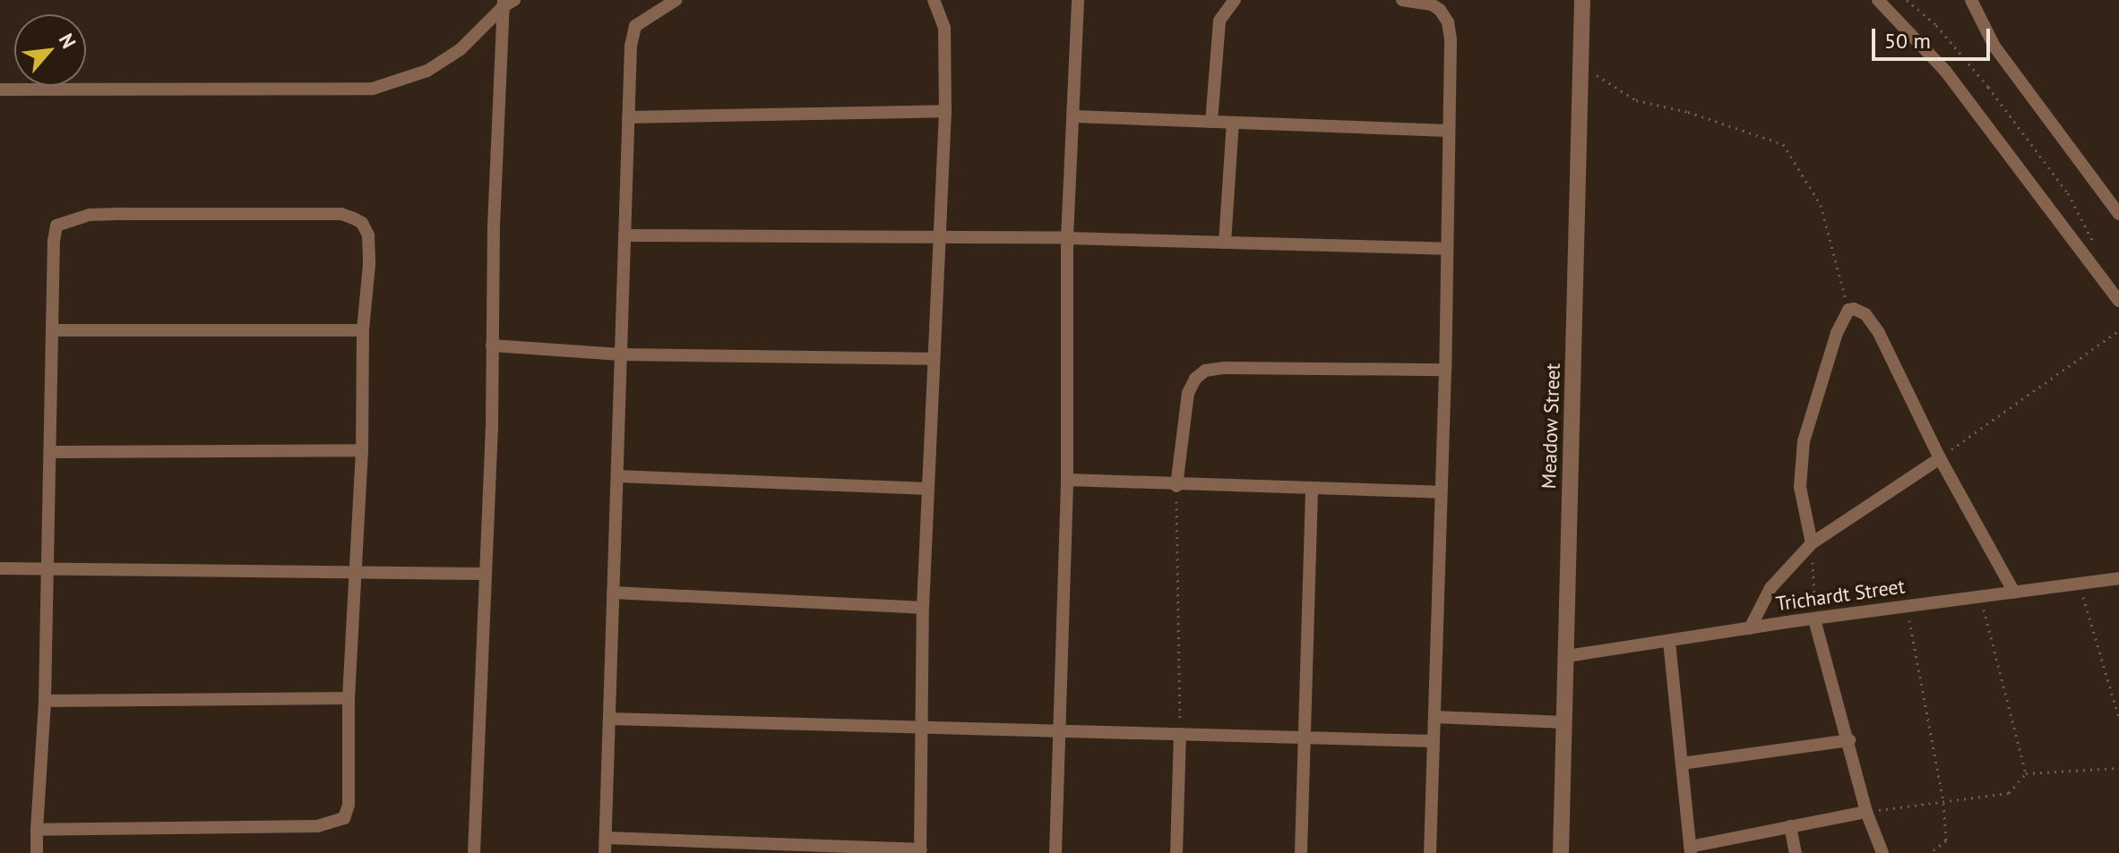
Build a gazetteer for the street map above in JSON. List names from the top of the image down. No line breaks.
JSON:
{"streets":{"street":["Meadow Street","Trichardt Street"]},"crossings":[["Meadow Street","Trichardt Street"]],"scale_bar":"50 m","north":"top right"}
